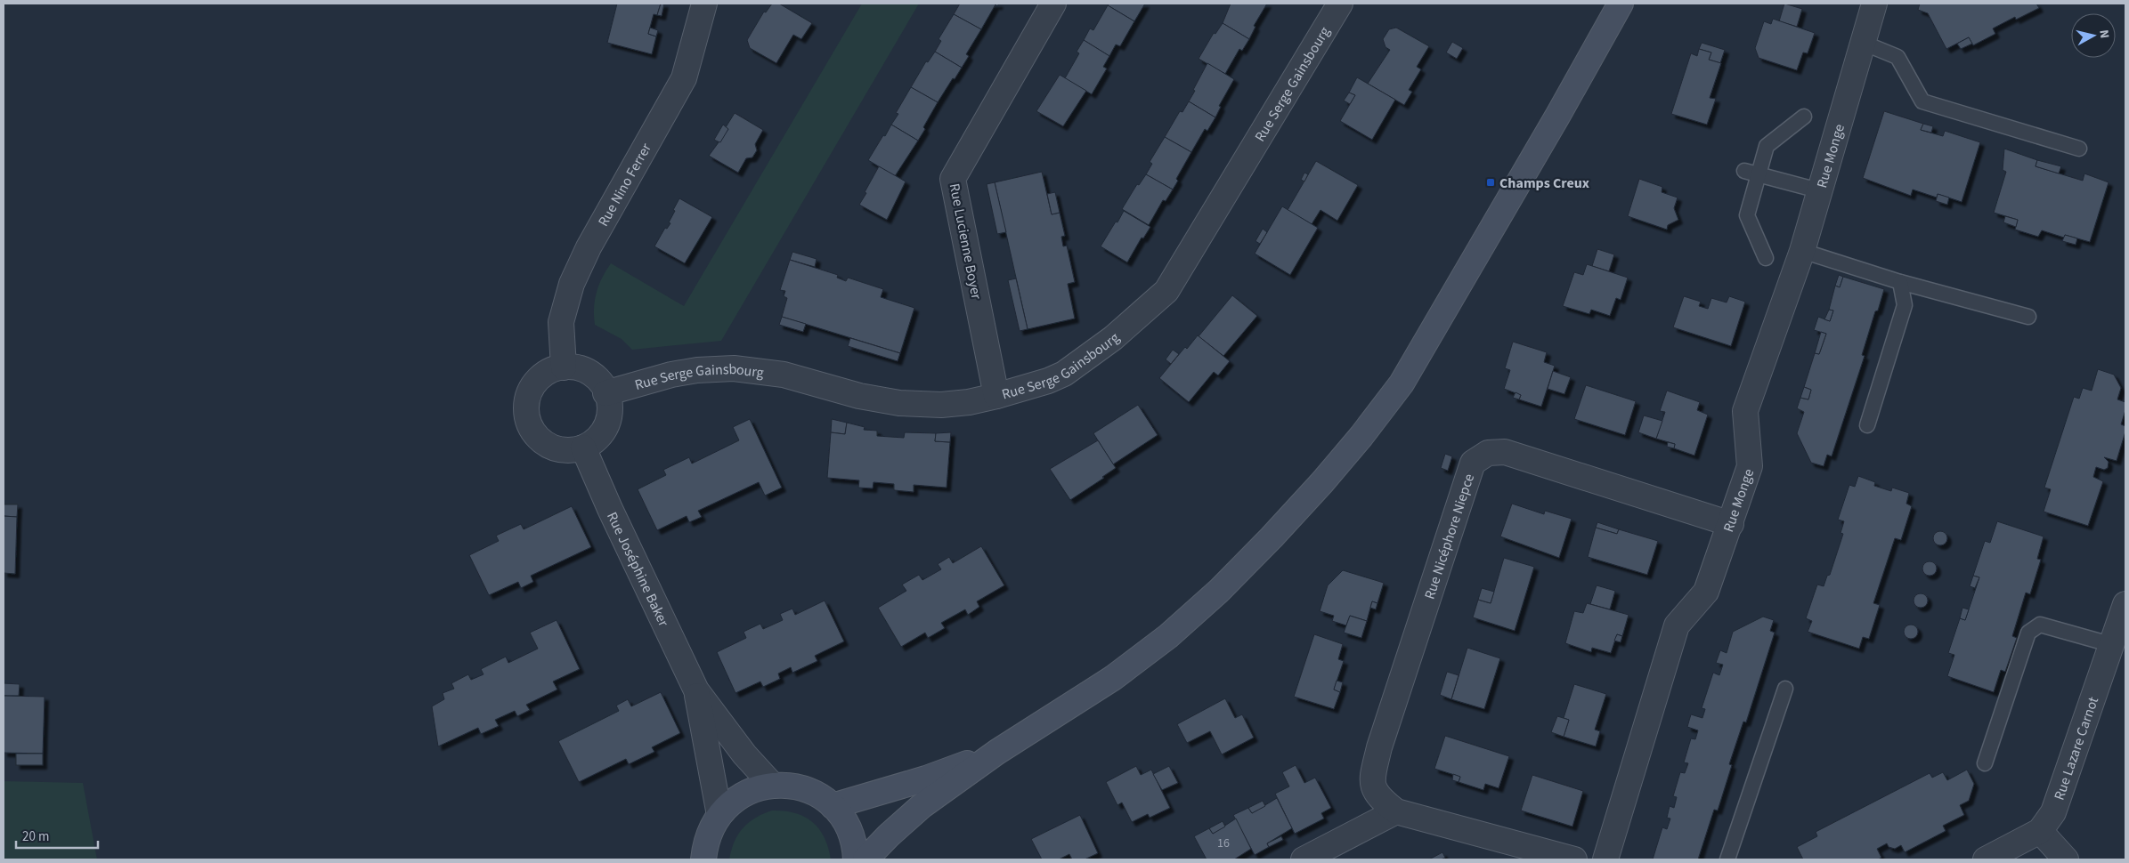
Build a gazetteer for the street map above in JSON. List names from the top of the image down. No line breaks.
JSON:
{"streets":{"street":["Rue Serge Gainsbourg","Rue Monge","Rue Nino Ferrer","Rue Lucienne Boyer","Rue Nicéphore Niepce","Rue Joséphine Baker","Rue Lazare Carnot"]},"crossings":[["Rue Serge Gainsbourg","Rue Nino Ferrer"],["Rue Serge Gainsbourg","Rue Lucienne Boyer"],["Rue Serge Gainsbourg","Rue Joséphine Baker"],["Rue Monge","Rue Nicéphore Niepce"],["Rue Nino Ferrer","Rue Joséphine Baker"]],"places":{"transit":["Champs Creux"]},"house_numbers":["16"],"scale_bar":"20 m","north":"right"}
